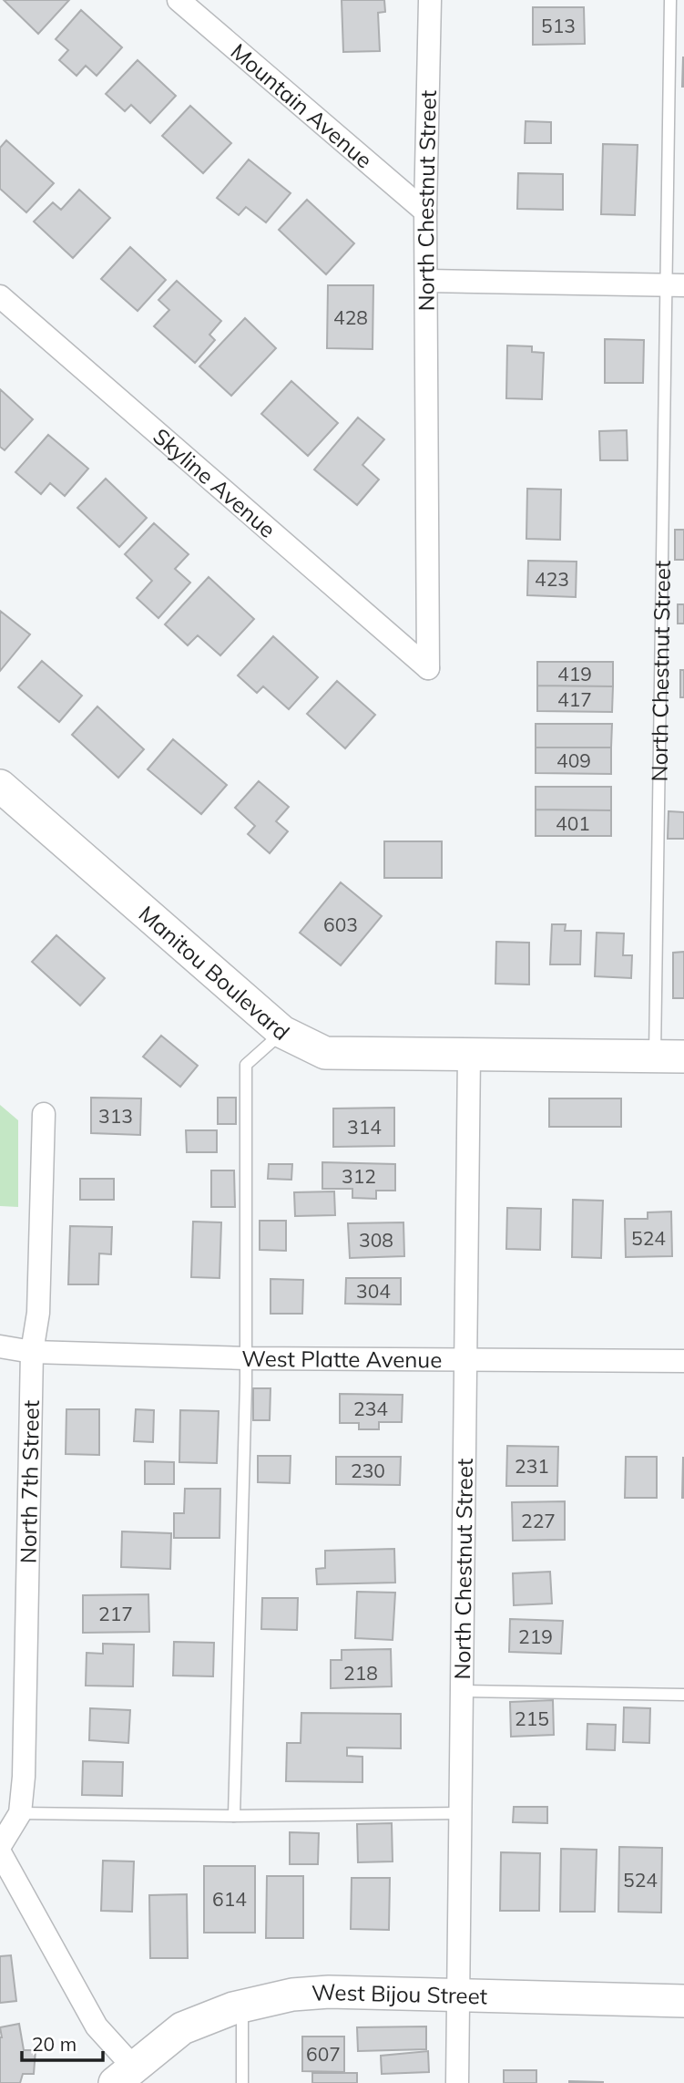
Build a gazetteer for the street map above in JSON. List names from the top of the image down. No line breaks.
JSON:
{"streets":{"street":["Mountain Avenue","North Chestnut Street","Skyline Avenue","Manitou Boulevard","West Platte Avenue","North 7th Street","West Bijou Street"]},"crossings":[["Mountain Avenue","North Chestnut Street"],["North Chestnut Street","Skyline Avenue"],["North Chestnut Street","Manitou Boulevard"],["North Chestnut Street","West Platte Avenue"],["North Chestnut Street","West Bijou Street"],["West Platte Avenue","North 7th Street"]],"house_numbers":["513","428","423","419","417","409","401","603","313","314","312","524","308","304","234","231","230","227","217","219","218","215","524","614","607"],"scale_bar":"20 m"}
